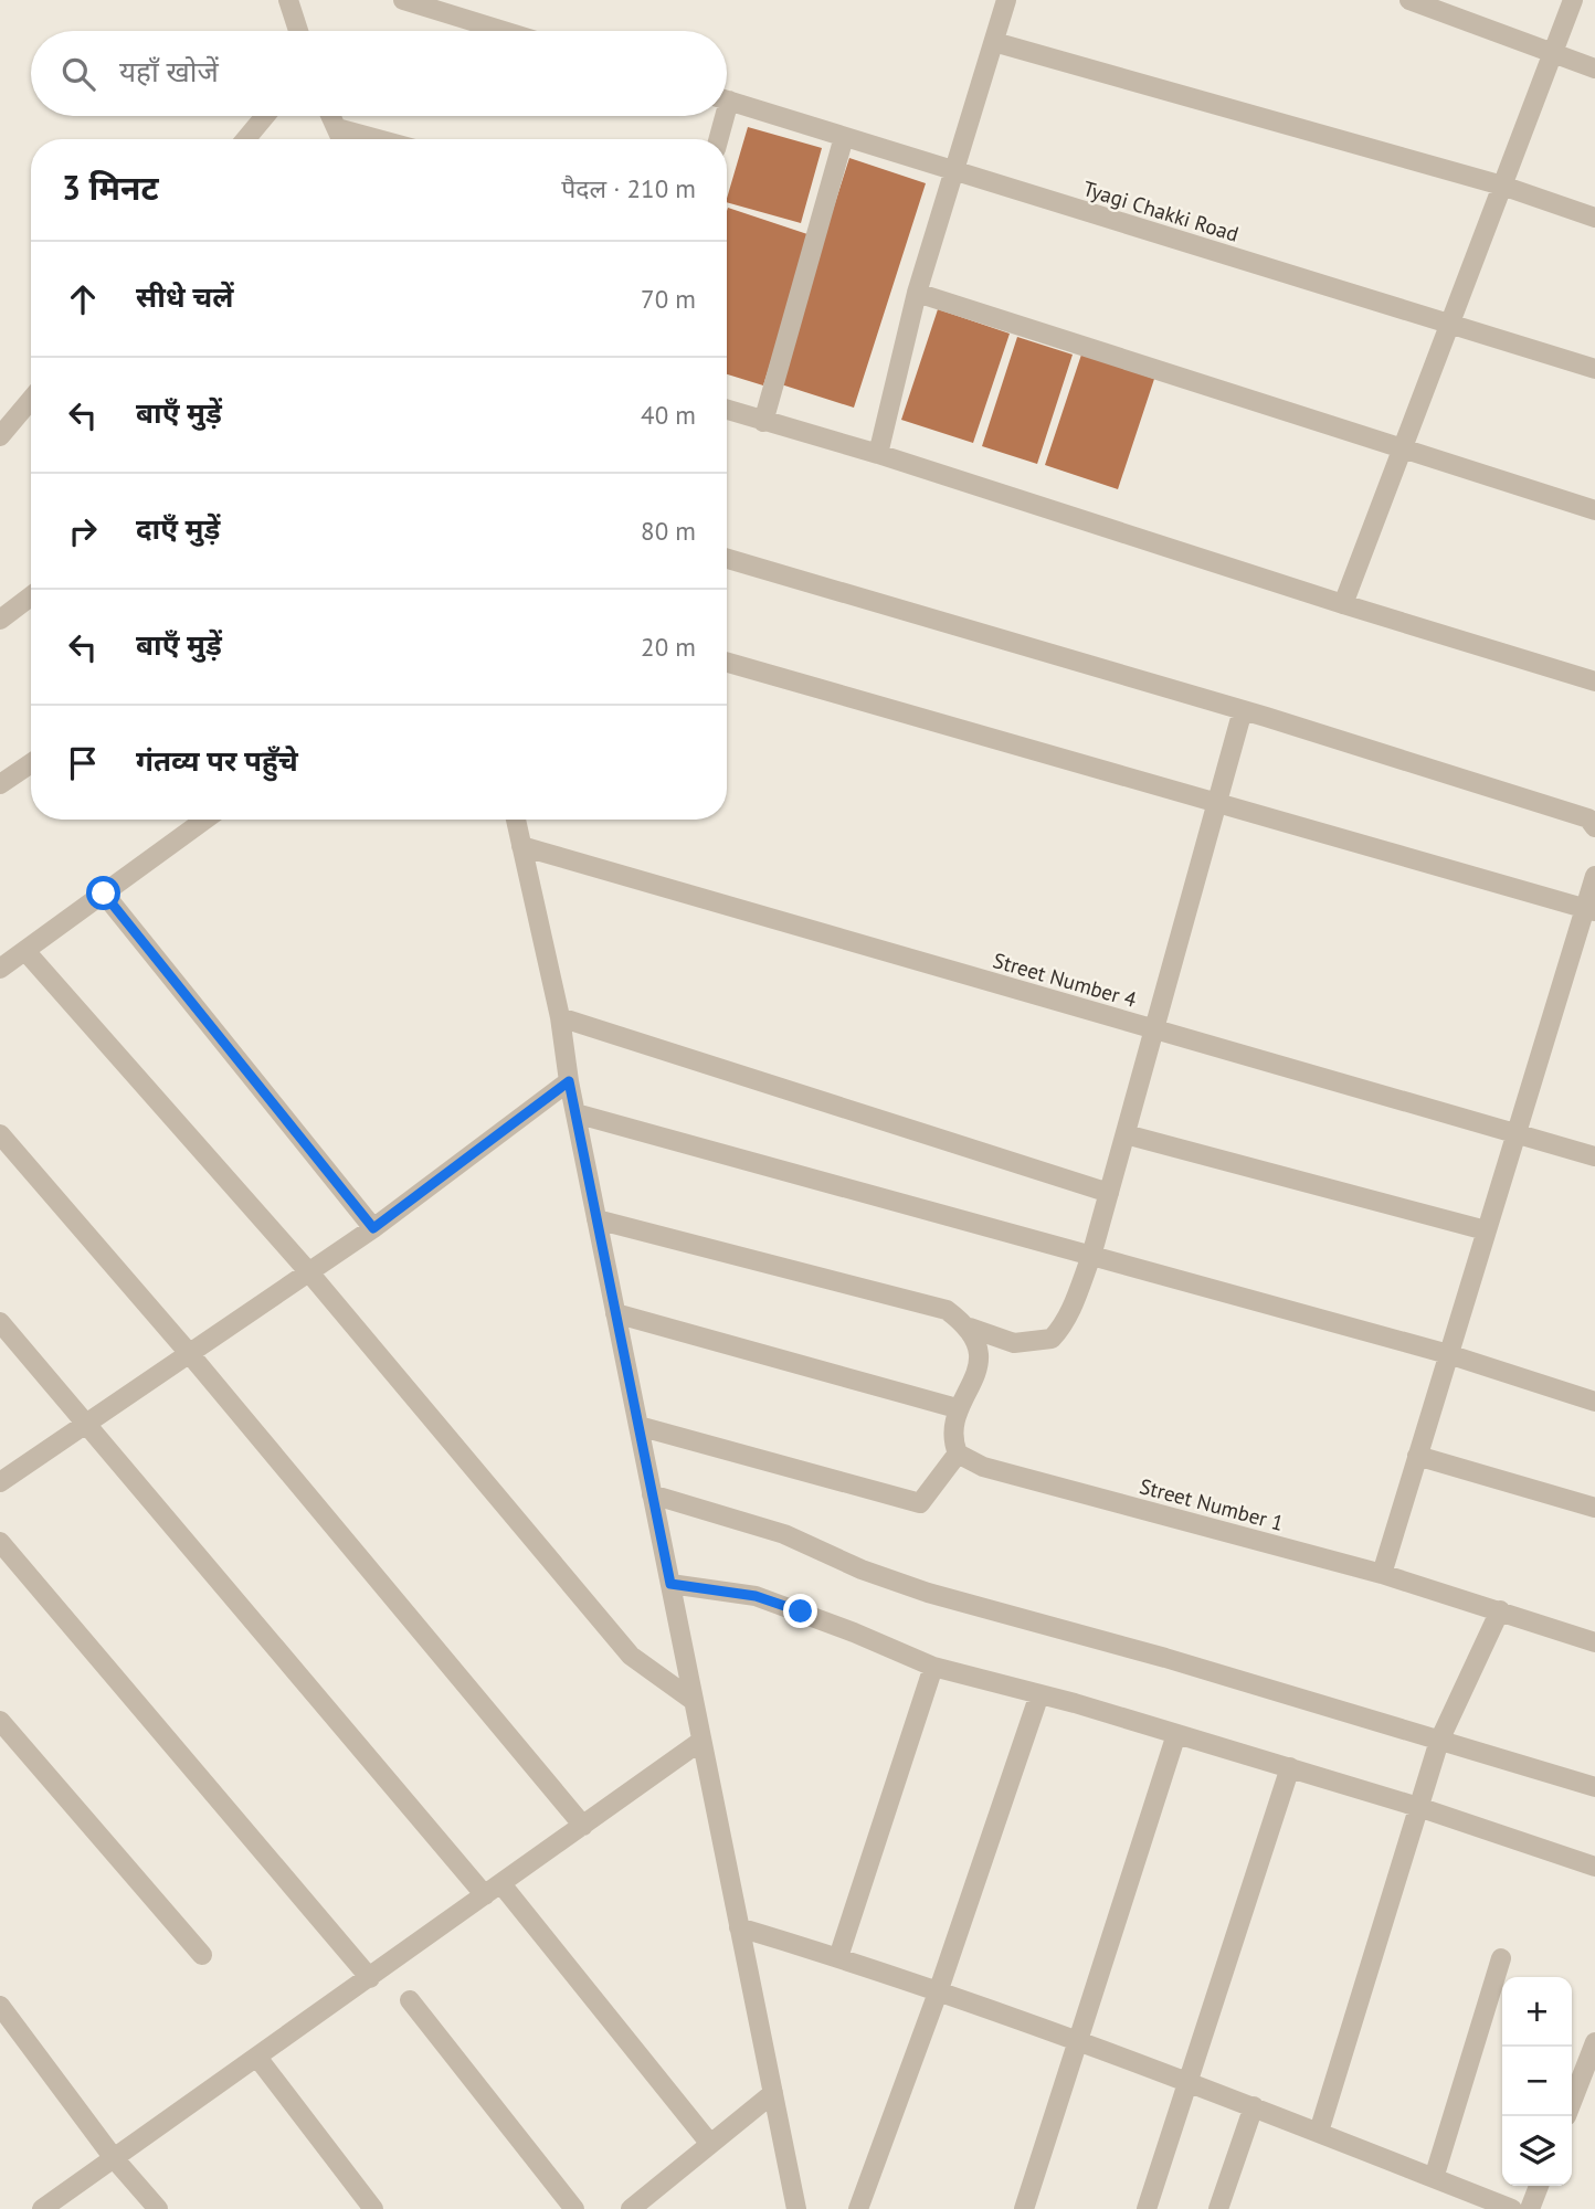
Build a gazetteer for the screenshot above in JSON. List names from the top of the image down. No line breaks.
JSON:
{"streets":{"street":["Tyagi Chakki Road","Street Number 4","Street Number 1"]},"page":{"search":"यहाँ खोजें","heading":["3 मिनट","पैदल · 210 m"],"list":[["सीधे चलें","70 m"],["बाएँ मुड़ें","40 m"],["दाएँ मुड़ें","80 m"],["बाएँ मुड़ें","20 m"],"गंतव्य पर पहुँचे"],"map_buttons":["+","−"]}}
